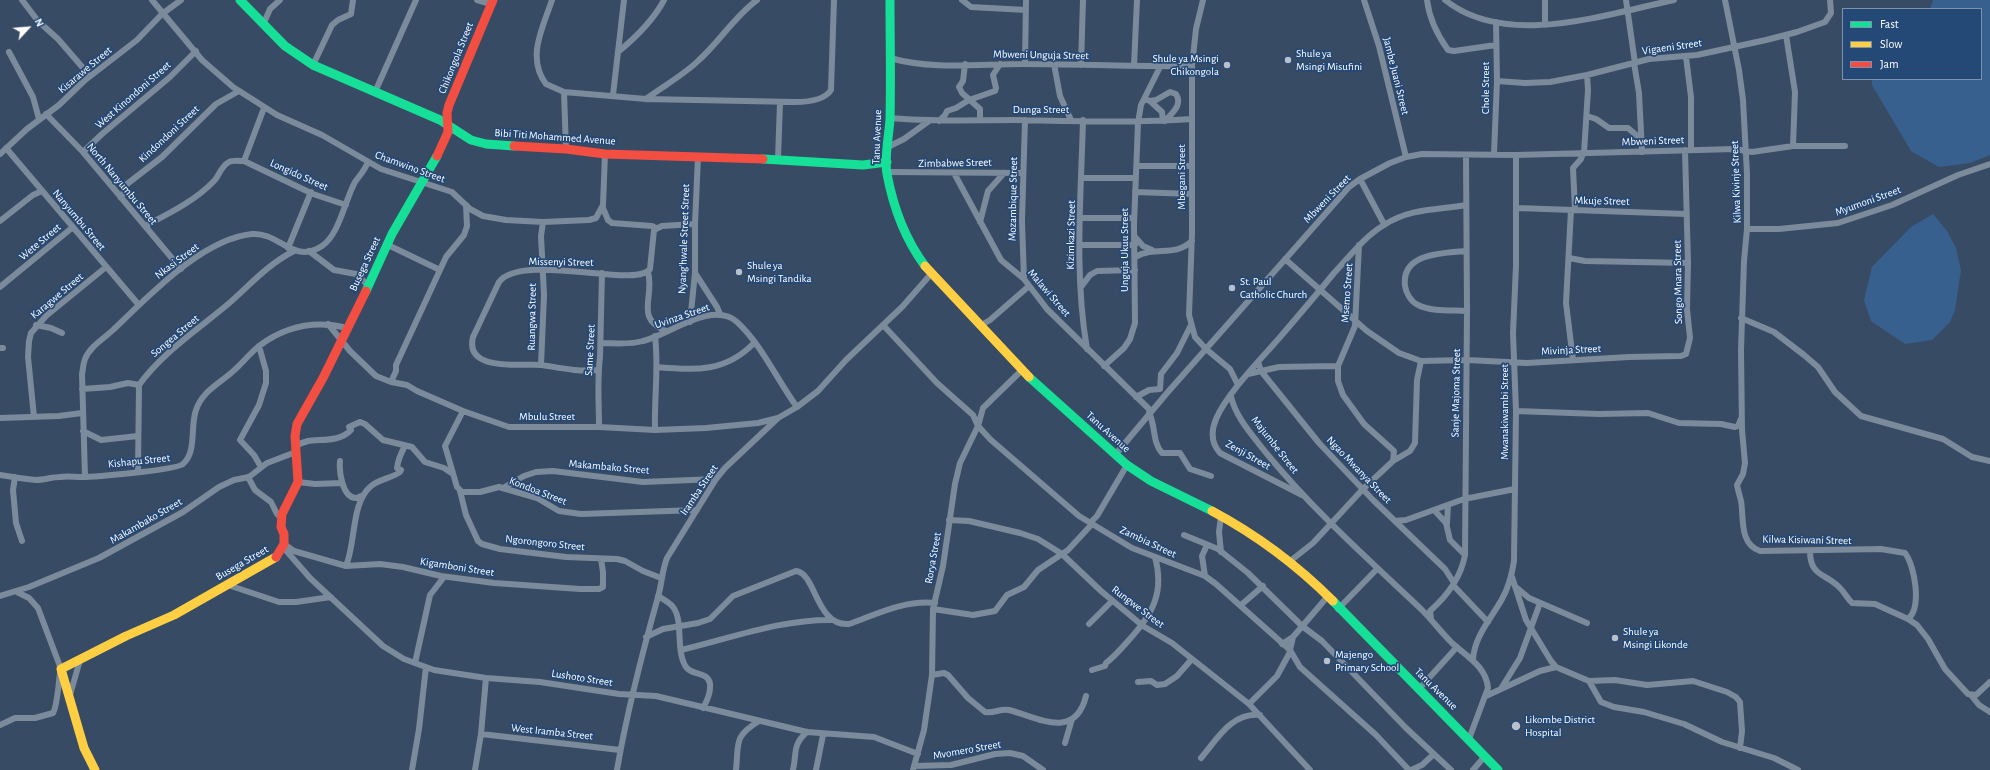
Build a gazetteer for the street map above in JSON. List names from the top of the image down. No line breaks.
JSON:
{"streets":{"street":["Vigaeni Street","Mbweni Unguja Street","Chikongola Street","Kisarawe Street","Jambe Juani Street","Chole Street","West Kinondoni Street","Dunga Street","Kindondoni Street","Bibi Titi Mohammed Avenue","Tanu Avenue","Mbweni Street","Zimbabwe Street","Chamwino Street","Longido Street","Mbegani Street","Kilwa Kivinje Street","North Nanyumbu Street","Mozambique Street","Mkuje Street","Myumoni Street","Nanyumbu Street","Kizimkazi Street","Nyang'hwale Street Street","Wete Street","Unguja Ukuu Street","Nkasi Street","Missenyi Street","Busega Street","Songo Mnara Street","Malawi Street","Msemo Street","Karagwe Street","Uvinza Street","Ruangwa Street","Songea Street","Same Street","Mivinja Street","Sanje Majoma Street","Mwanakiwambi Street","Mbulu Street","Majumbe Street","Zenji Street","Kishapu Street","Makambako Street","Ngao Mwanya Street","Iramba Street","Kondoa Street","Kilwa Kisiwani Street","Zambia Street","Ngorongoro Street","Rorya Street","Kigamboni Street","Rungwe Street","Lushoto Street","West Iramba Street","Mvomero Street"]},"crossings":[["Vigaeni Street","Chole Street"],["Vigaeni Street","Kilwa Kivinje Street"],["Vigaeni Street","Songo Mnara Street"],["Mbweni Unguja Street","Tanu Avenue"],["Mbweni Unguja Street","Mbegani Street"],["Mbweni Unguja Street","Unguja Ukuu Street"],["Chikongola Street","Bibi Titi Mohammed Avenue"],["Chikongola Street","Busega Street"],["Kisarawe Street","Chamwino Street"],["Kisarawe Street","North Nanyumbu Street"],["Kisarawe Street","Nanyumbu Street"],["Jambe Juani Street","Mbweni Street"],["Chole Street","Mbweni Street"],["West Kinondoni Street","Chamwino Street"],["West Kinondoni Street","North Nanyumbu Street"],["Dunga Street","Tanu Avenue"],["Dunga Street","Mbegani Street"],["Dunga Street","Mozambique Street"],["Dunga Street","Kizimkazi Street"],["Dunga Street","Unguja Ukuu Street"],["Kindondoni Street","Chamwino Street"],["Bibi Titi Mohammed Avenue","Tanu Avenue"],["Bibi Titi Mohammed Avenue","Nyang'hwale Street Street"],["Bibi Titi Mohammed Avenue","Busega Street"],["Tanu Avenue","Mbweni Street"],["Tanu Avenue","Zimbabwe Street"],["Tanu Avenue","Majumbe Street"],["Tanu Avenue","Iramba Street"],["Tanu Avenue","Rorya Street"],["Mbweni Street","Mbegani Street"],["Mbweni Street","Kilwa Kivinje Street"],["Mbweni Street","Songo Mnara Street"],["Mbweni Street","Malawi Street"],["Mbweni Street","Sanje Majoma Street"],["Mbweni Street","Mwanakiwambi Street"],["Zimbabwe Street","Mozambique Street"],["Zimbabwe Street","Malawi Street"],["Chamwino Street","Busega Street"],["Chamwino Street","Ruangwa Street"],["Kilwa Kivinje Street","Myumoni Street"],["Kilwa Kivinje Street","Kilwa Kisiwani Street"],["North Nanyumbu Street","Nkasi Street"],["Mozambique Street","Malawi Street"],["Mkuje Street","Songo Mnara Street"],["Mkuje Street","Mwanakiwambi Street"],["Nanyumbu Street","Wete Street"],["Nanyumbu Street","Nkasi Street"],["Nanyumbu Street","Karagwe Street"],["Kizimkazi Street","Malawi Street"],["Nyang'hwale Street Street","Uvinza Street"],["Unguja Ukuu Street","Malawi Street"],["Nkasi Street","Songea Street"],["Nkasi Street","Kishapu Street"],["Missenyi Street","Ruangwa Street"],["Missenyi Street","Same Street"],["Busega Street","Mbulu Street"],["Busega Street","Kishapu Street"],["Busega Street","Makambako Street"],["Busega Street","Kigamboni Street"],["Busega Street","Lushoto Street"],["Songo Mnara Street","Mivinja Street"],["Uvinza Street","Same Street"],["Uvinza Street","Iramba Street"],["Same Street","Mbulu Street"],["Mivinja Street","Sanje Majoma Street"],["Mivinja Street","Mwanakiwambi Street"],["Sanje Majoma Street","Ngao Mwanya Street"],["Mwanakiwambi Street","Majumbe Street"],["Mwanakiwambi Street","Ngao Mwanya Street"],["Mbulu Street","Kishapu Street"],["Mbulu Street","Iramba Street"],["Majumbe Street","Zenji Street"],["Makambako Street","Iramba Street"],["Makambako Street","Kondoa Street"],["Iramba Street","Kondoa Street"],["Iramba Street","Zambia Street"],["Iramba Street","Ngorongoro Street"],["Iramba Street","Lushoto Street"],["Iramba Street","West Iramba Street"],["Kondoa Street","Ngorongoro Street"],["Zambia Street","Rorya Street"],["Ngorongoro Street","Kigamboni Street"],["Rorya Street","Rungwe Street"],["Rorya Street","Lushoto Street"],["Rorya Street","Mvomero Street"],["Kigamboni Street","Lushoto Street"]],"places":["Shule ya Msingi Misufini","Shule ya Msingi Chikongola","Shule ya Msingi Tandika","St. Paul Catholic Church","Shule ya Msingi Likonde","Majengo Primary School","Likombe District Hospital"],"legend":["Fast","Slow","Jam"],"north":"top right"}
